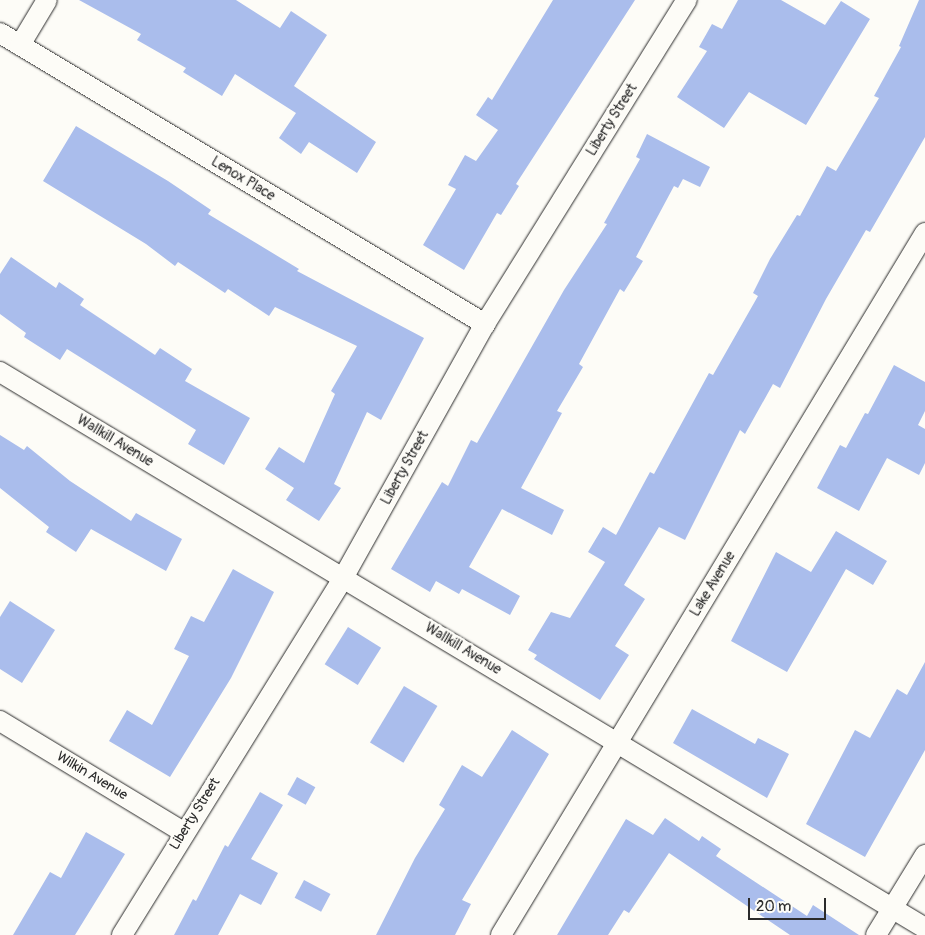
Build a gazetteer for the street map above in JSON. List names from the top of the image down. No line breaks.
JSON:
{"streets":{"street":["Liberty Street","Lenox Place","Wallkill Avenue","Lake Avenue","Wilkin Avenue"]},"crossings":[["Liberty Street","Lenox Place"],["Liberty Street","Wallkill Avenue"],["Liberty Street","Wilkin Avenue"],["Wallkill Avenue","Lake Avenue"]],"scale_bar":"20 m"}
